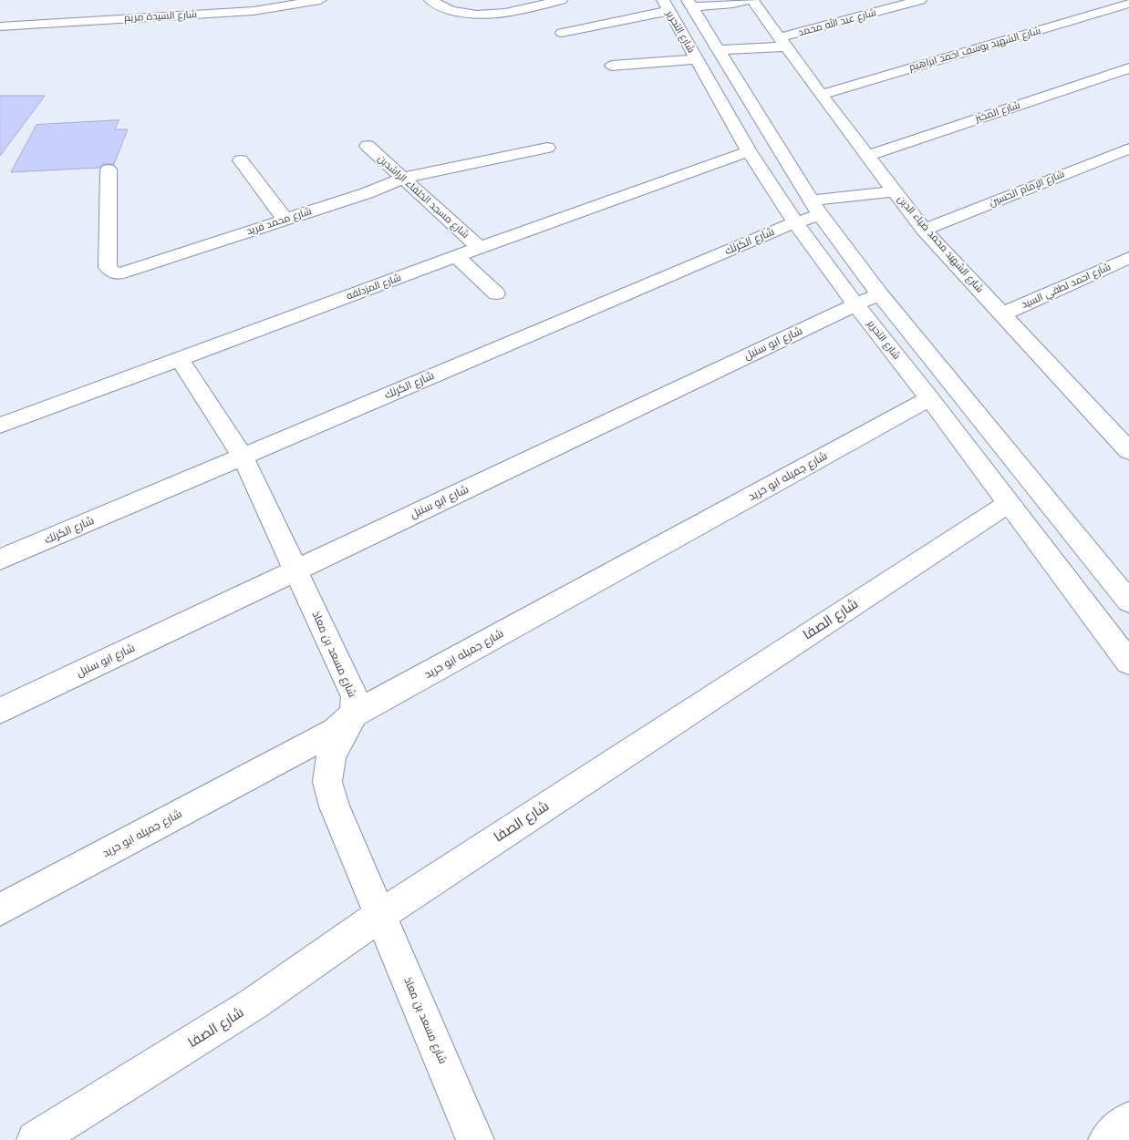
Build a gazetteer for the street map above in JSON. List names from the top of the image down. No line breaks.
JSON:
{"streets":{"street":["شارع السيدة مريم","شارع عبد الله محمد","شارع التحرير","شارع الشهيد يوسف احمد ابراهيم","شارع المخبز","شارع الإمام الحسين","شارع مسجد الخلفاء الراشدين","شارع محمد فريد","شارع الكرنك","شارع الشهيد محمد ضياء الدين","شارع احمد لطفي السيد","شارع المزدلفه","شارع ابو سنبل","شارع جميله ابو حريد","شارع الصفا","شارع مسعد بن معاذ"]},"crossings":[["شارع عبد الله محمد","شارع التحرير"],["شارع عبد الله محمد","شارع الشهيد محمد ضياء الدين"],["شارع التحرير","شارع الكرنك"],["شارع التحرير","شارع المزدلفه"],["شارع التحرير","شارع ابو سنبل"],["شارع التحرير","شارع جميله ابو حريد"],["شارع التحرير","شارع الصفا"],["شارع الشهيد يوسف احمد ابراهيم","شارع الشهيد محمد ضياء الدين"],["شارع المخبز","شارع الشهيد محمد ضياء الدين"],["شارع الإمام الحسين","شارع الشهيد محمد ضياء الدين"],["شارع مسجد الخلفاء الراشدين","شارع محمد فريد"],["شارع مسجد الخلفاء الراشدين","شارع المزدلفه"],["شارع الكرنك","شارع الشهيد محمد ضياء الدين"],["شارع الكرنك","شارع مسعد بن معاذ"],["شارع الشهيد محمد ضياء الدين","شارع احمد لطفي السيد"],["شارع المزدلفه","شارع مسعد بن معاذ"],["شارع ابو سنبل","شارع مسعد بن معاذ"],["شارع جميله ابو حريد","شارع مسعد بن معاذ"],["شارع الصفا","شارع مسعد بن معاذ"]]}
